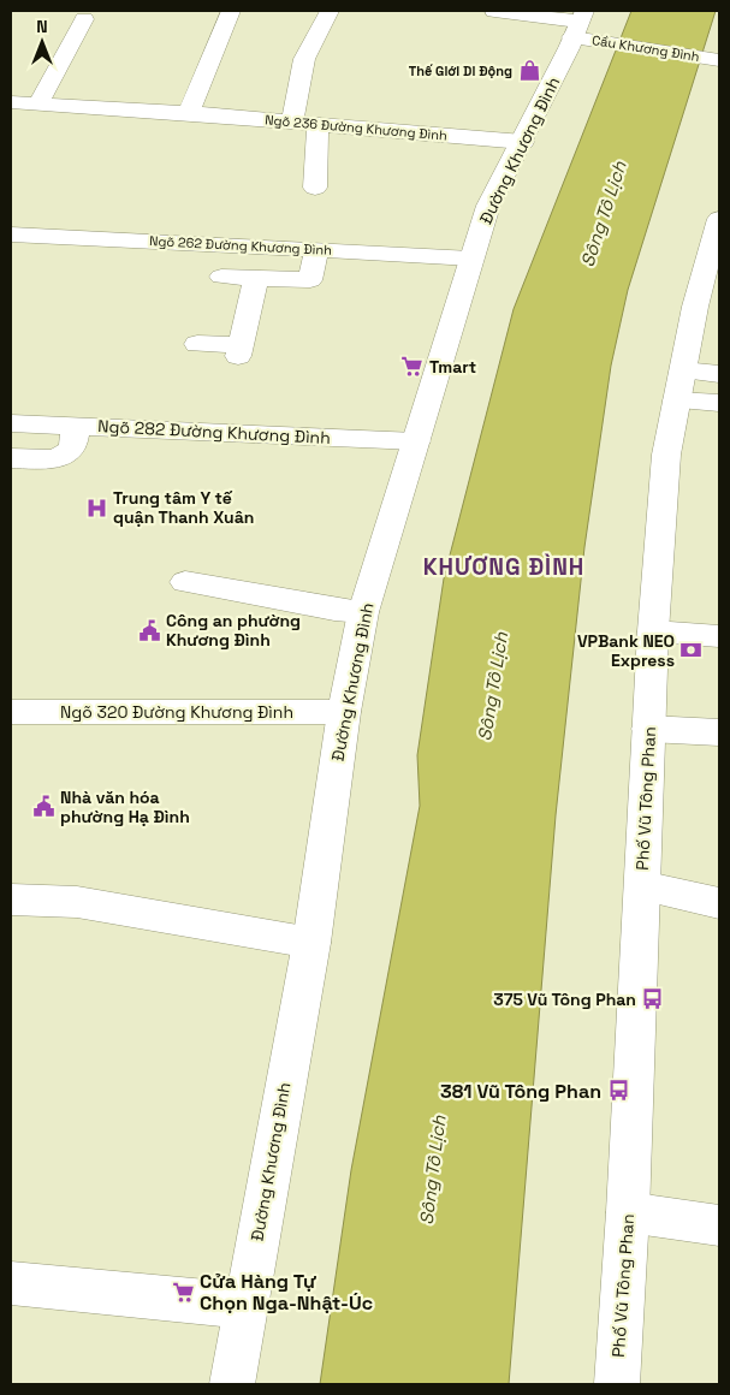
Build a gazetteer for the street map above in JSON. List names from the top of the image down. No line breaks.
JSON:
{"streets":{"main road":["Cầu Khương Đình","Ngõ 236 Đường Khương Đình","Đường Khương Đình","Ngõ 262 Đường Khương Đình","Ngõ 282 Đường Khương Đình","Ngõ 320 Đường Khương Đình","Phố Vũ Tông Phan"]},"crossings":[["Cầu Khương Đình","Đường Khương Đình"],["Ngõ 236 Đường Khương Đình","Đường Khương Đình"],["Đường Khương Đình","Ngõ 262 Đường Khương Đình"],["Đường Khương Đình","Ngõ 282 Đường Khương Đình"],["Đường Khương Đình","Ngõ 320 Đường Khương Đình"]],"districts":["KHƯƠNG ĐÌNH"],"water":["Sông Tô Lịch"],"places":{"shop":["Thế Giới Di Động"],"supermarket":["Tmart","Cửa Hàng Tự Chọn Nga-Nhật-Úc"],"hospital":["Trung tâm Y tế quận Thanh Xuân"],"public building":["Công an phường Khương Đình","Nhà văn hóa phường Hạ Đình"],"bank":["VPBank NEO Express"],"bus stop":["375 Vũ Tông Phan","381 Vũ Tông Phan"]},"north":"top"}
